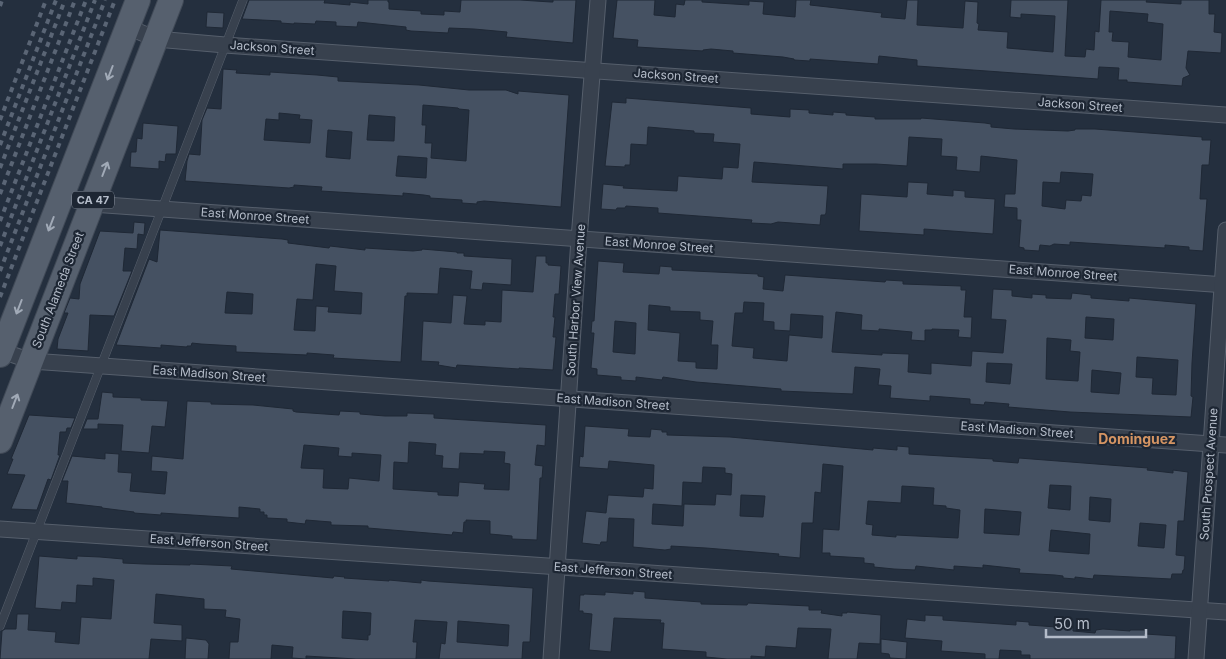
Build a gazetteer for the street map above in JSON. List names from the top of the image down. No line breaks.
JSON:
{"streets":{"main road":["CA 47","South Alameda Street"],"street":["Jackson Street","East Monroe Street","South Harbor View Avenue","East Madison Street","South Prospect Avenue","East Jefferson Street"]},"crossings":[["Jackson Street","CA 47"],["Jackson Street","South Alameda Street"],["Jackson Street","South Harbor View Avenue"],["CA 47","East Madison Street"],["East Monroe Street","South Alameda Street"],["East Monroe Street","South Harbor View Avenue"],["East Monroe Street","South Prospect Avenue"],["South Alameda Street","East Madison Street"],["South Harbor View Avenue","East Madison Street"],["South Harbor View Avenue","East Jefferson Street"],["East Madison Street","South Prospect Avenue"],["South Prospect Avenue","East Jefferson Street"]],"districts":["Dominguez"],"scale_bar":"50 m"}
